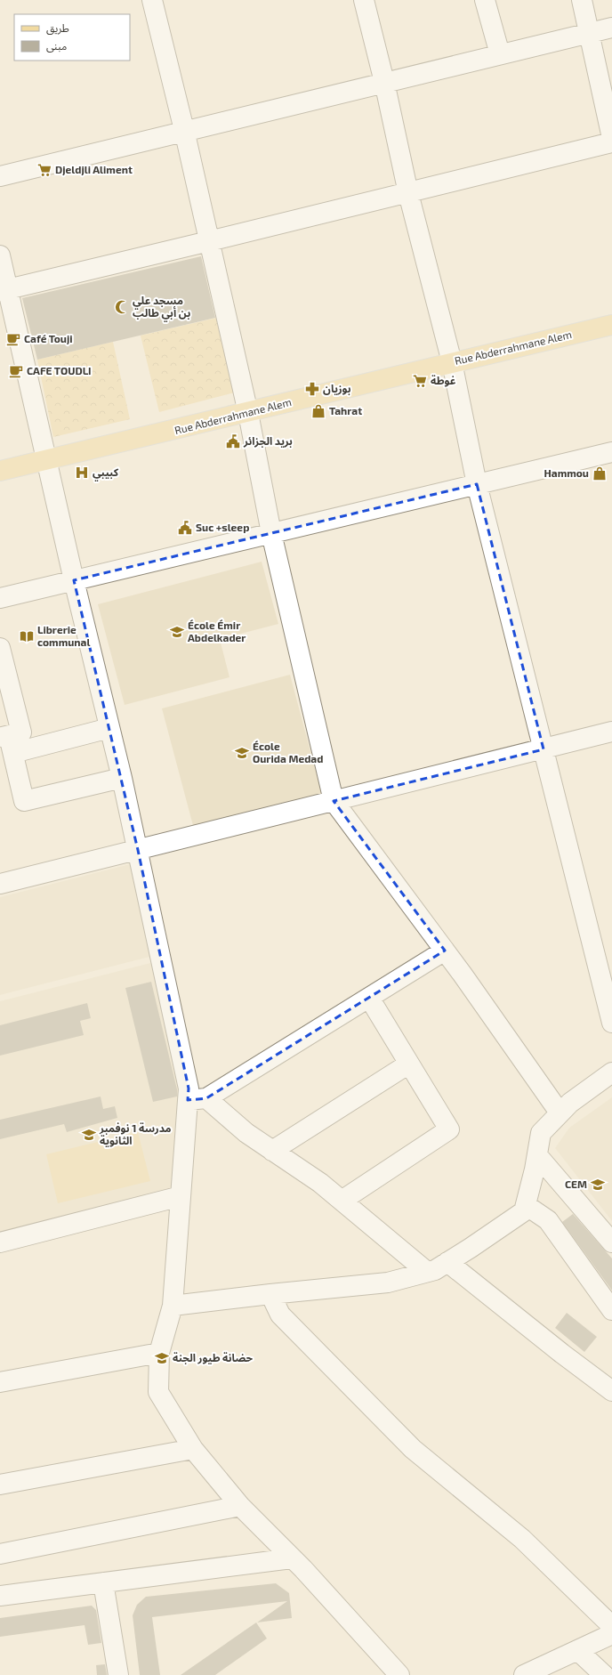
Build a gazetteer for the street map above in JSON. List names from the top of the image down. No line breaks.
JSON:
{"streets":{"main road":["Rue Abderrahmane Alem"]},"places":{"supermarket":["Djeldjli Aliment","غوطة"],"mosque":["مسجد علي بن أبي طالب"],"cafe":["Café Touji","CAFE TOUDLI"],"pharmacy":["بوزيان"],"shop":["Tahrat","Hammou"],"public building":["بريد الجزائر","Suc +sleep"],"hospital":["كبيبي"],"school or university":["École Émir Abdelkader","École Ourida Medad","مدرسة 1 نوفمبر الثانوية","CEM","حضانة طيور الجنة"],"library":["Librerie communal"]},"legend":["طريق","مبنى"]}
